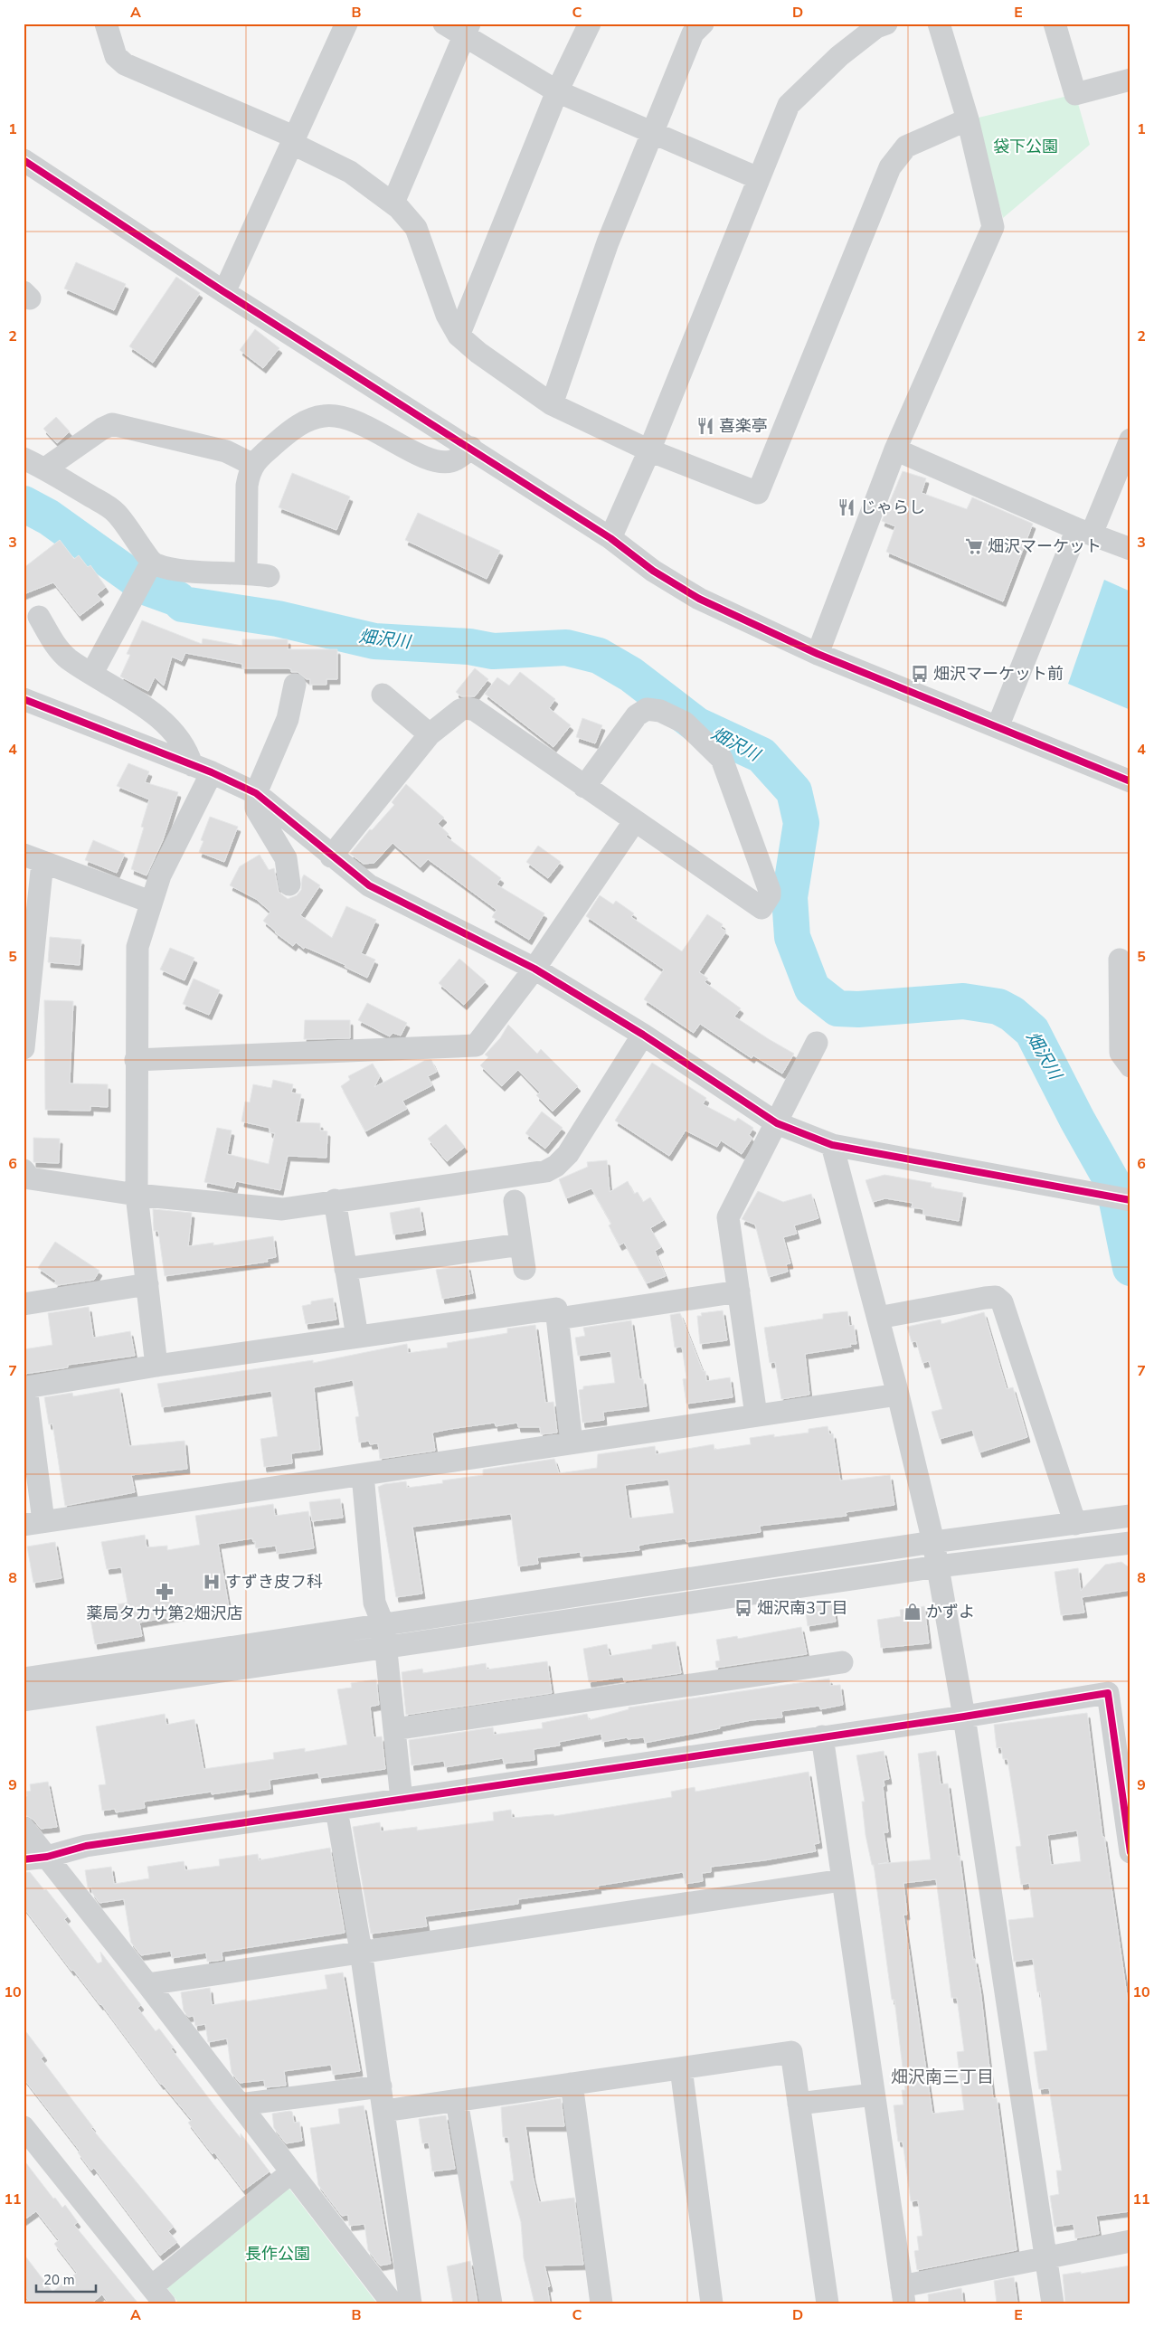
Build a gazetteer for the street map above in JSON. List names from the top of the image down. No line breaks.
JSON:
{"districts":["畑沢南三丁目"],"water":["畑沢川"],"parks":["袋下公園","長作公園"],"places":{"restaurant":["喜楽亭","じゃらし"],"supermarket":["畑沢マーケット"],"bus stop":["畑沢マーケット前","畑沢南3丁目"],"hospital":["すずき皮フ科"],"pharmacy":["薬局タカサ第2畑沢店"],"shop":["かずよ"]},"scale_bar":"20 m","grid":{"columns":["A","B","C","D","E"],"rows":["1","2","3","4","5","6","7","8","9","10","11"]}}
